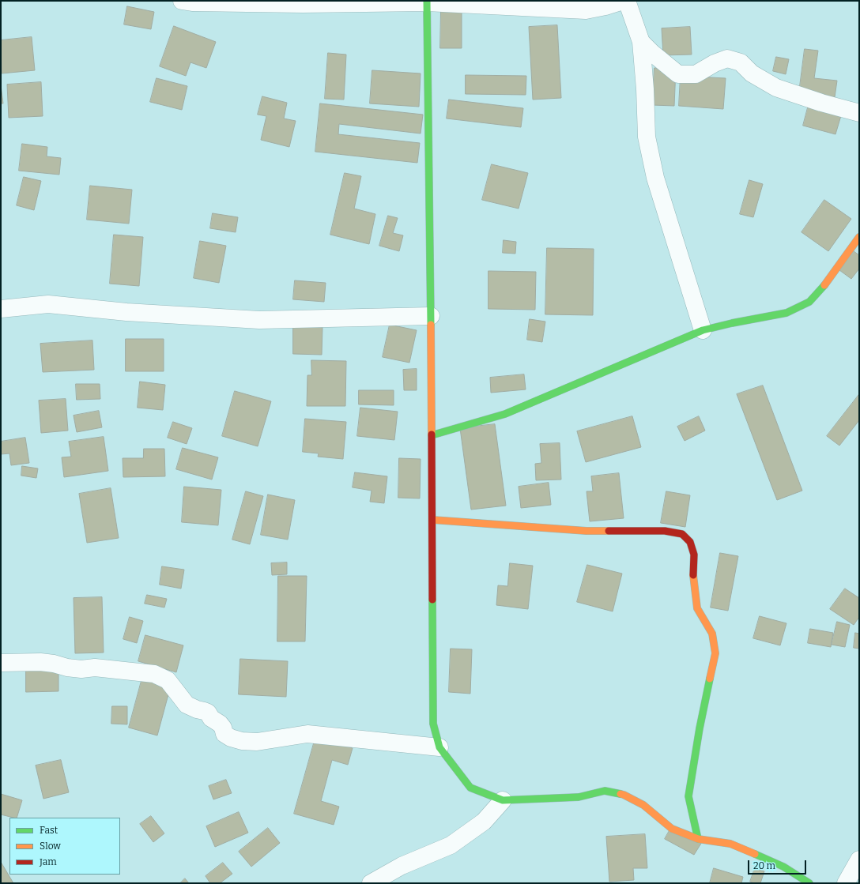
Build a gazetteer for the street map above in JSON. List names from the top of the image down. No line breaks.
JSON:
{"legend":["Fast","Slow","Jam"],"scale_bar":"20 m"}
